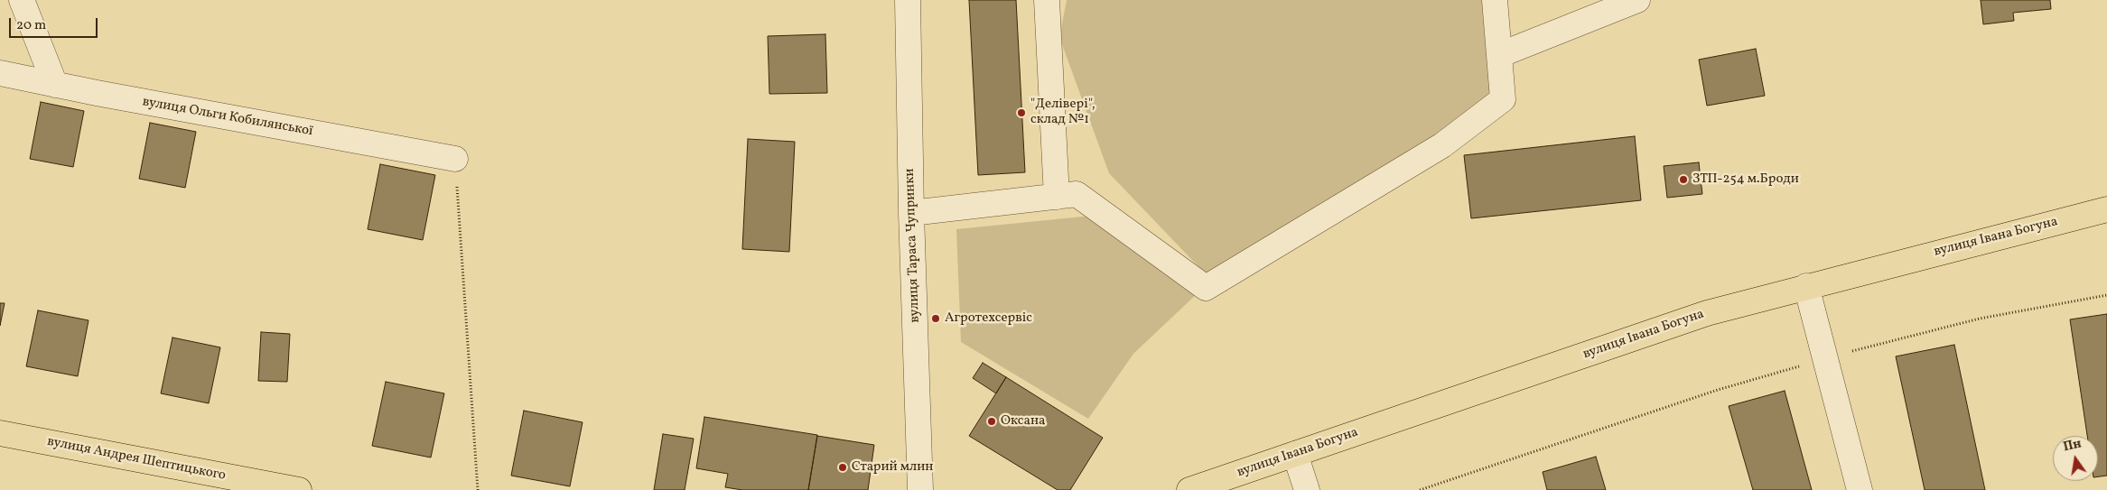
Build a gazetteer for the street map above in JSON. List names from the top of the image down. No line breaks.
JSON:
{"streets":{"main road":["вулиця Івана Богуна","вулиця Андрея Шептицького"],"street":["вулиця Ольги Кобилянської","вулиця Тараса Чупринки"]},"places":["\"Делівері\", склад №1","ЗТП-254 м.Броди","Агротехсервіс","Оксана","Старий млин"],"scale_bar":"20 m","north":"top"}
